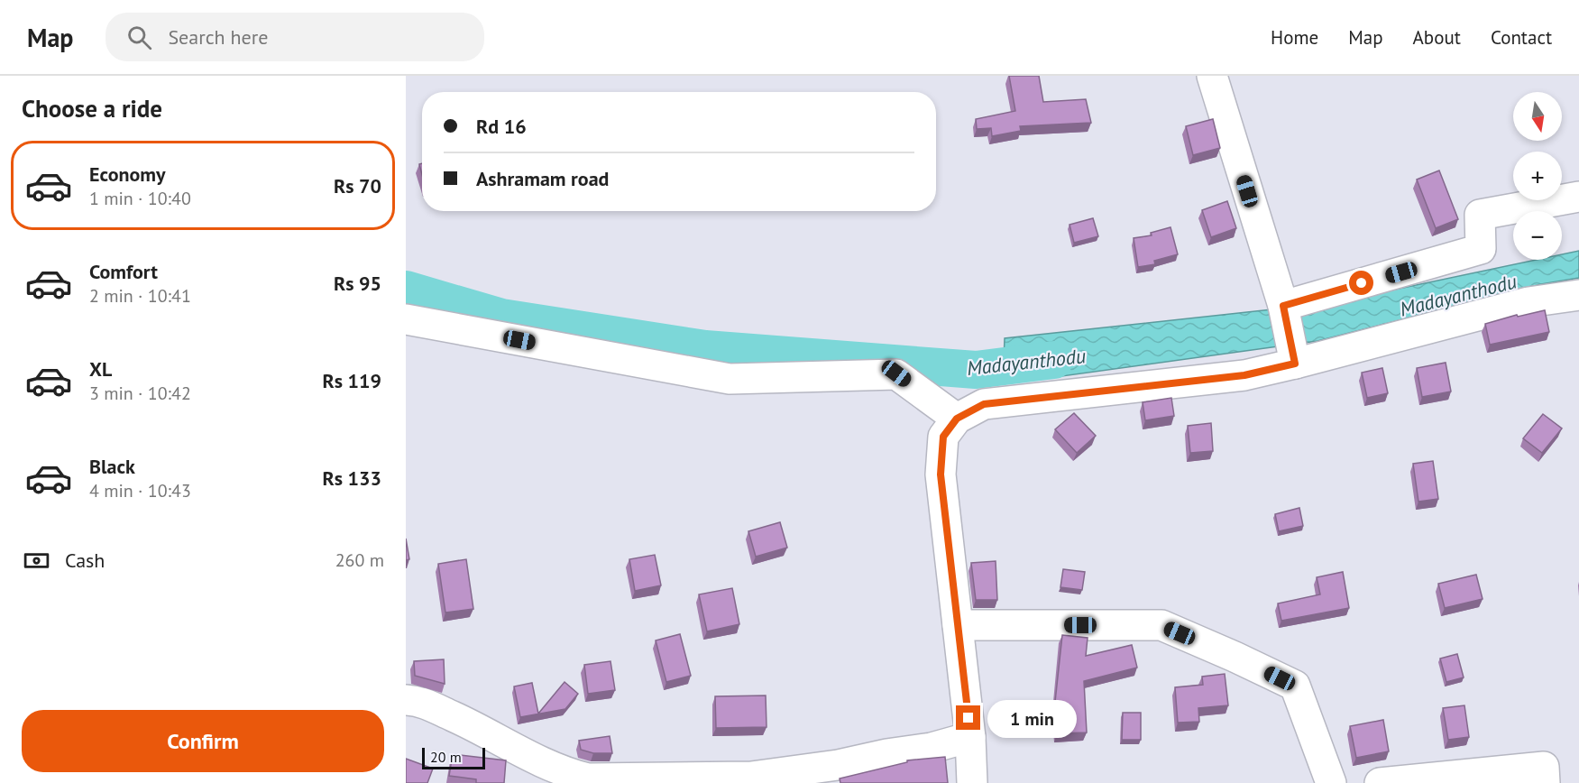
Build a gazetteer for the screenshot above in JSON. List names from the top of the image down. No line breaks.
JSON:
{"water":["Madayanthodu"],"scale_bar":"20 m","north":"bottom","page":{"header":"Map","search":"Search here","nav":["Home","Map","About","Contact"],"heading":"Choose a ride","map_buttons":["+","−"],"banner":["Rd 16","Ashramam road"],"list":[{"name":"Economy","note":"1 min · 10:40","value":"Rs 70"},{"name":"Comfort","note":"2 min · 10:41","value":"Rs 95"},{"name":"XL","note":"3 min · 10:42","value":"Rs 119"},{"name":"Black","note":"4 min · 10:43","value":"Rs 133"}],"pay":["Cash","260 m"],"buttons":"Confirm","bubble":"1 min","scale":"20 m"}}
